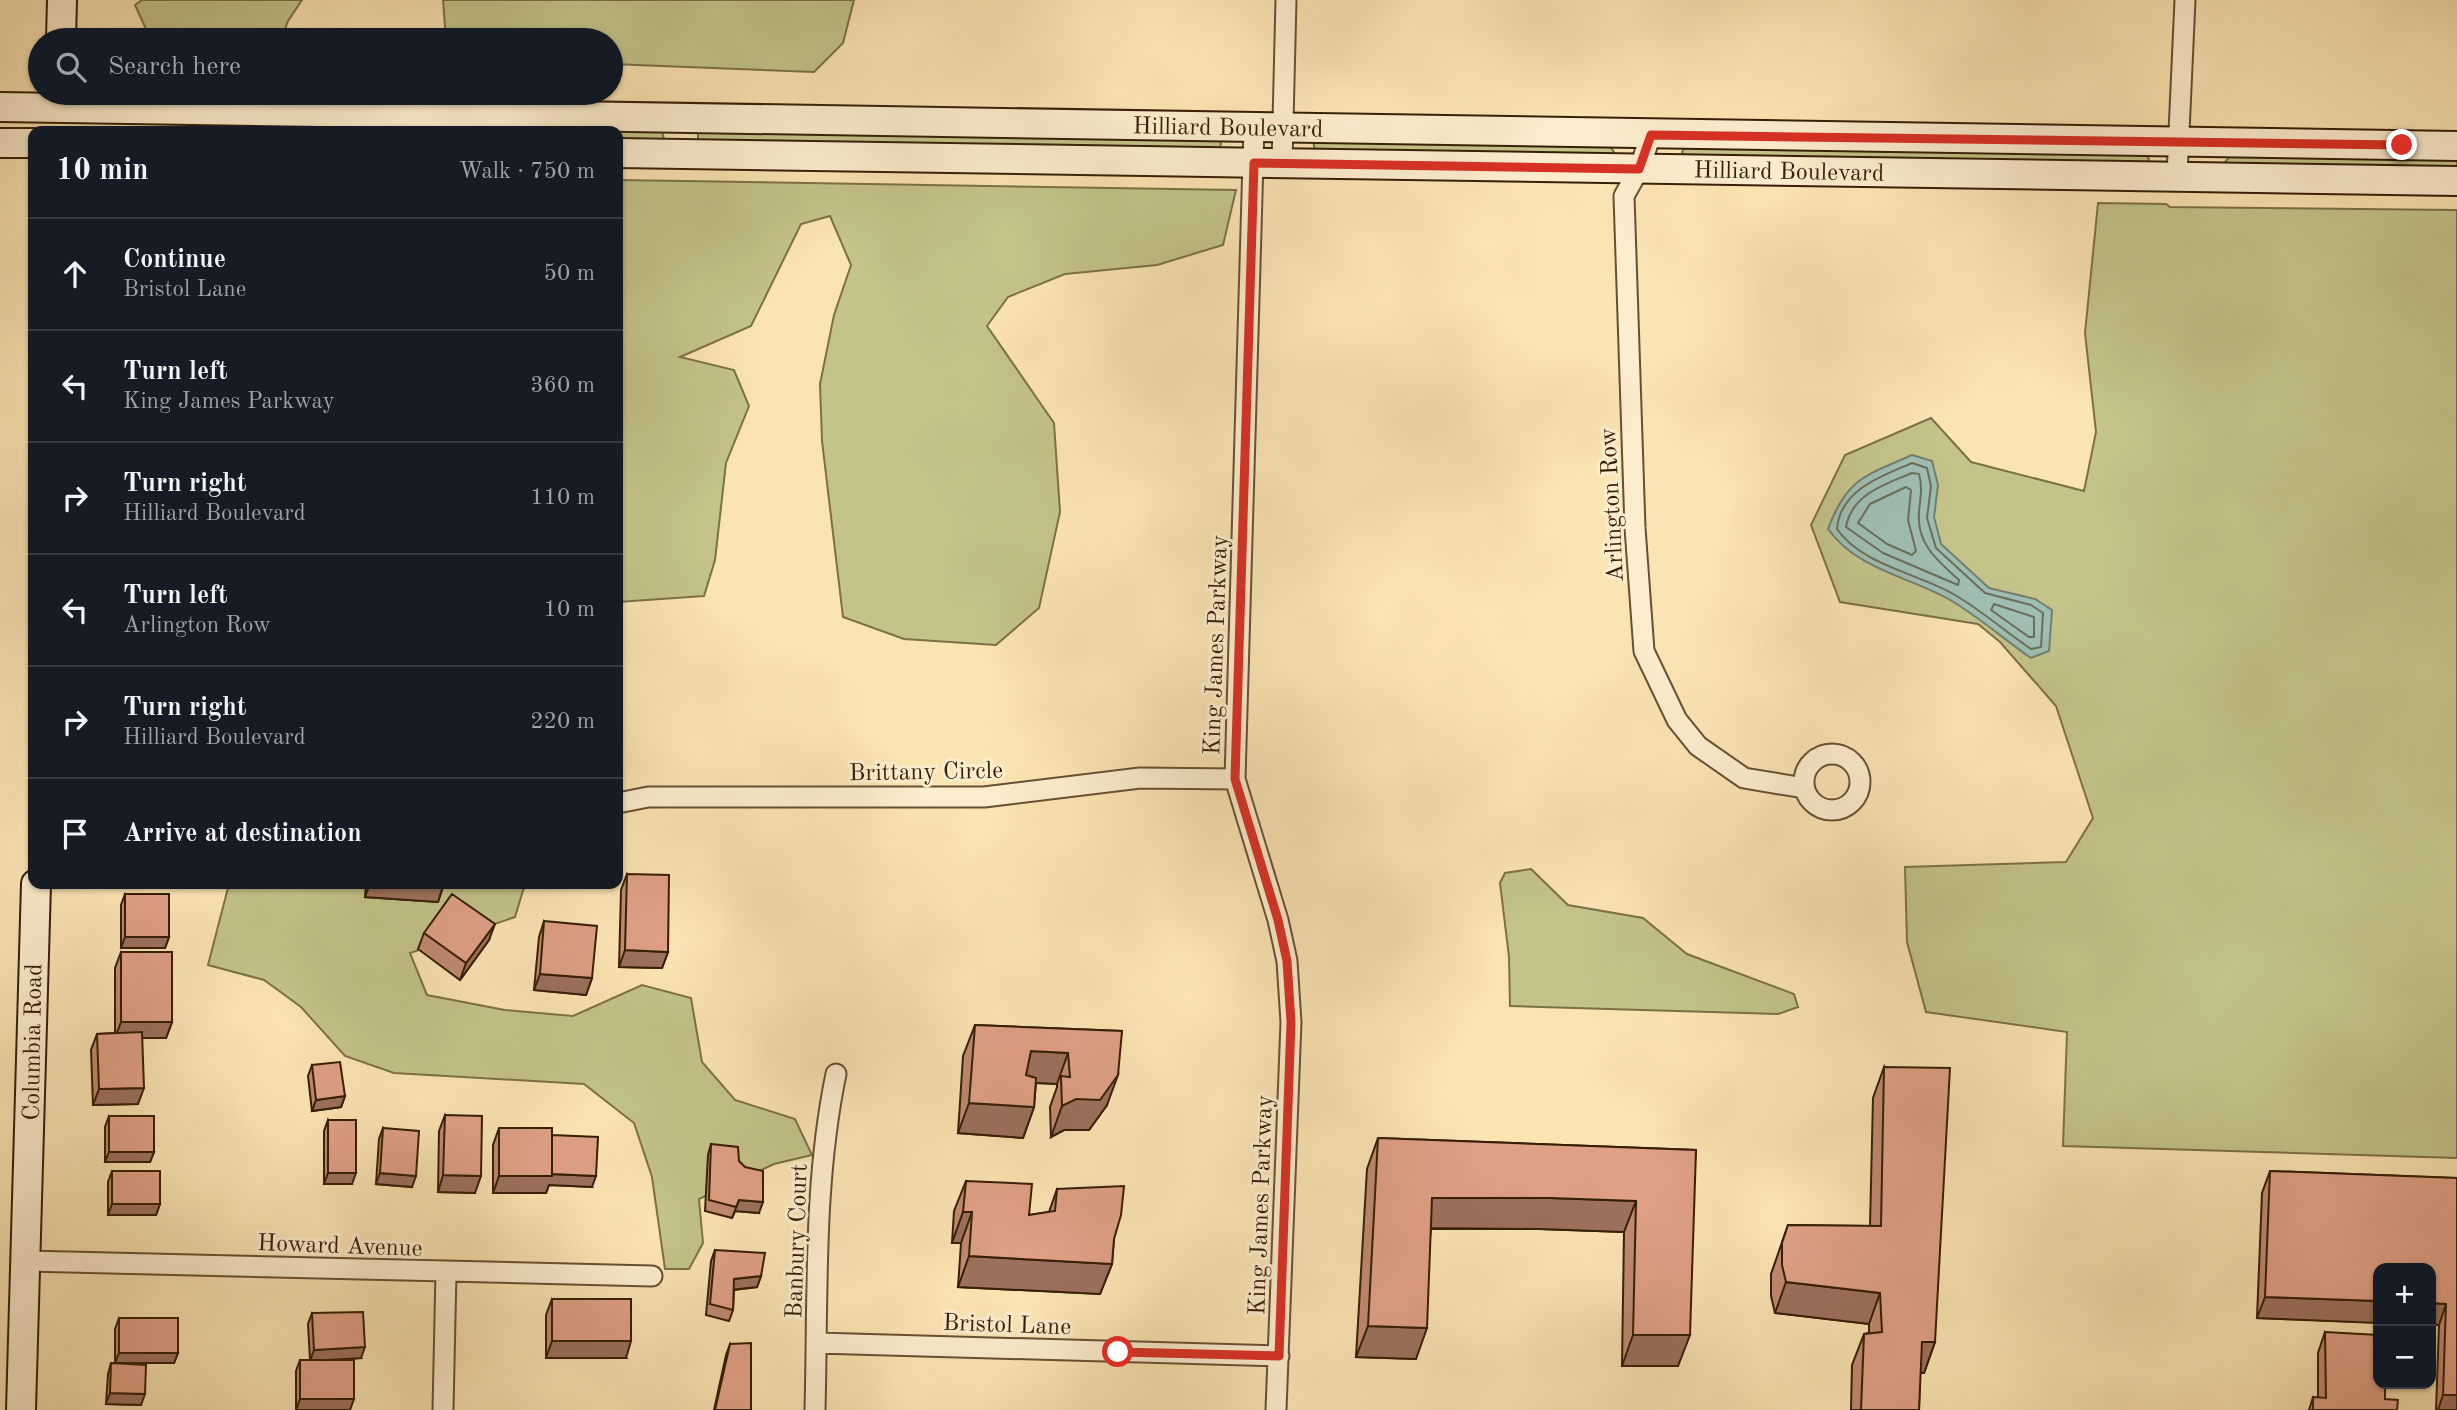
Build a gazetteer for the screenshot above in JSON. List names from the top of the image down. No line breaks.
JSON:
{"streets":{"main road":["Hilliard Boulevard","Columbia Road"],"street":["Arlington Row","King James Parkway","Brittany Circle","Banbury Court","Howard Avenue","Bristol Lane"]},"crossings":[["Hilliard Boulevard","Arlington Row"],["Hilliard Boulevard","King James Parkway"],["King James Parkway","Brittany Circle"],["King James Parkway","Bristol Lane"],["Columbia Road","Howard Avenue"],["Banbury Court","Bristol Lane"]],"page":{"search":"Search here","heading":["10 min","Walk · 750 m"],"list":[["Continue","Bristol Lane","50 m"],["Turn left","King James Parkway","360 m"],["Turn right","Hilliard Boulevard","110 m"],["Turn left","Arlington Row","10 m"],["Turn right","Hilliard Boulevard","220 m"],"Arrive at destination"],"map_buttons":["+","−"]}}
